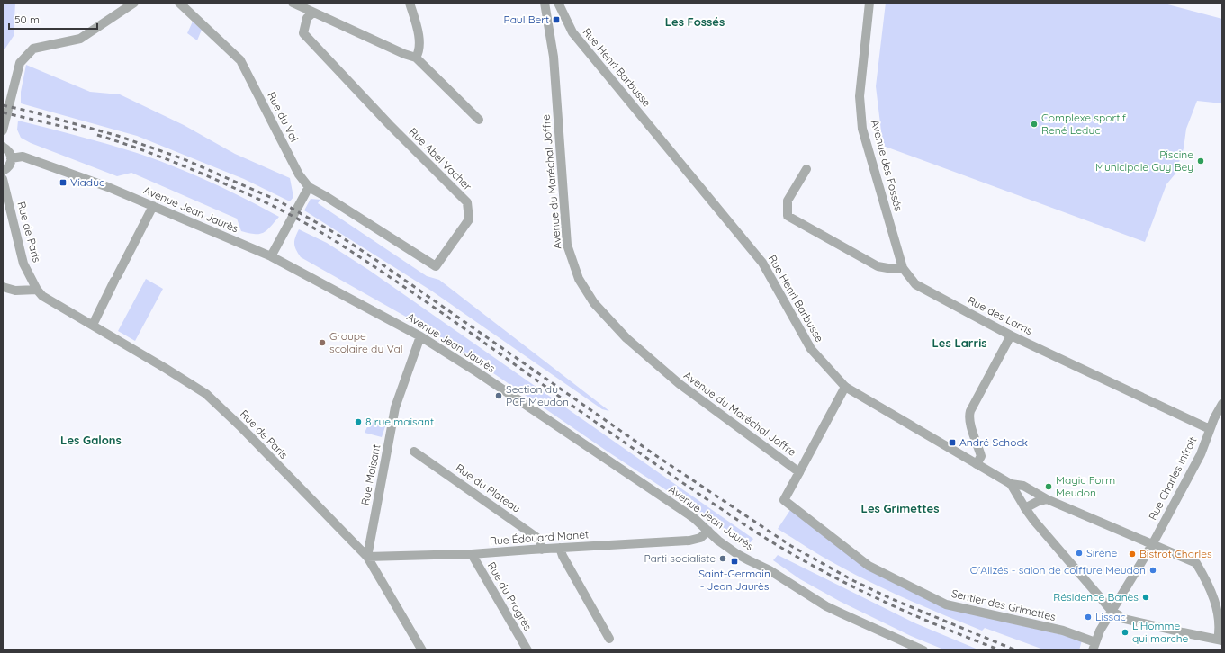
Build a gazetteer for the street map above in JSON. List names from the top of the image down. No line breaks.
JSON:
{"streets":{"street":["Rue Henri Barbusse","Rue du Val","Rue Abel Vacher","Avenue des Fossés","Avenue du Maréchal Joffre","Avenue Jean Jaurès","Rue de Paris","Rue des Larris","Rue Maisant","Rue Charles Infroit","Rue du Plateau","Rue Édouard Manet","Rue du Progrès","Sentier des Grimettes"]},"crossings":[["Rue Henri Barbusse","Rue Charles Infroit"],["Rue du Val","Rue Abel Vacher"],["Avenue des Fossés","Rue des Larris"],["Avenue du Maréchal Joffre","Sentier des Grimettes"],["Avenue Jean Jaurès","Rue Maisant"],["Avenue Jean Jaurès","Rue Édouard Manet"],["Rue de Paris","Rue Maisant"],["Rue de Paris","Rue Édouard Manet"],["Rue des Larris","Rue Charles Infroit"],["Rue Maisant","Rue Édouard Manet"],["Rue Charles Infroit","Sentier des Grimettes"],["Rue du Plateau","Rue Édouard Manet"],["Rue Édouard Manet","Rue du Progrès"]],"districts":["Les Fossés","Les Larris","Les Galons","Les Grimettes"],"places":{"transit":["Paul Bert","Viaduc","André Schock","Saint-Germain - Jean Jaurès"],"other":["Complexe sportif René Leduc","Piscine Municipale Guy Bey","Groupe scolaire du Val","Section du PCF Meudon","8 rue maisant","Magic Form Meudon","Sirène","Bistrot Charles","Parti socialiste","O’Alizés - salon de coiffure Meudon","Résidence Banès","Lissac","L'Homme qui marche"]},"scale_bar":"50 m"}
